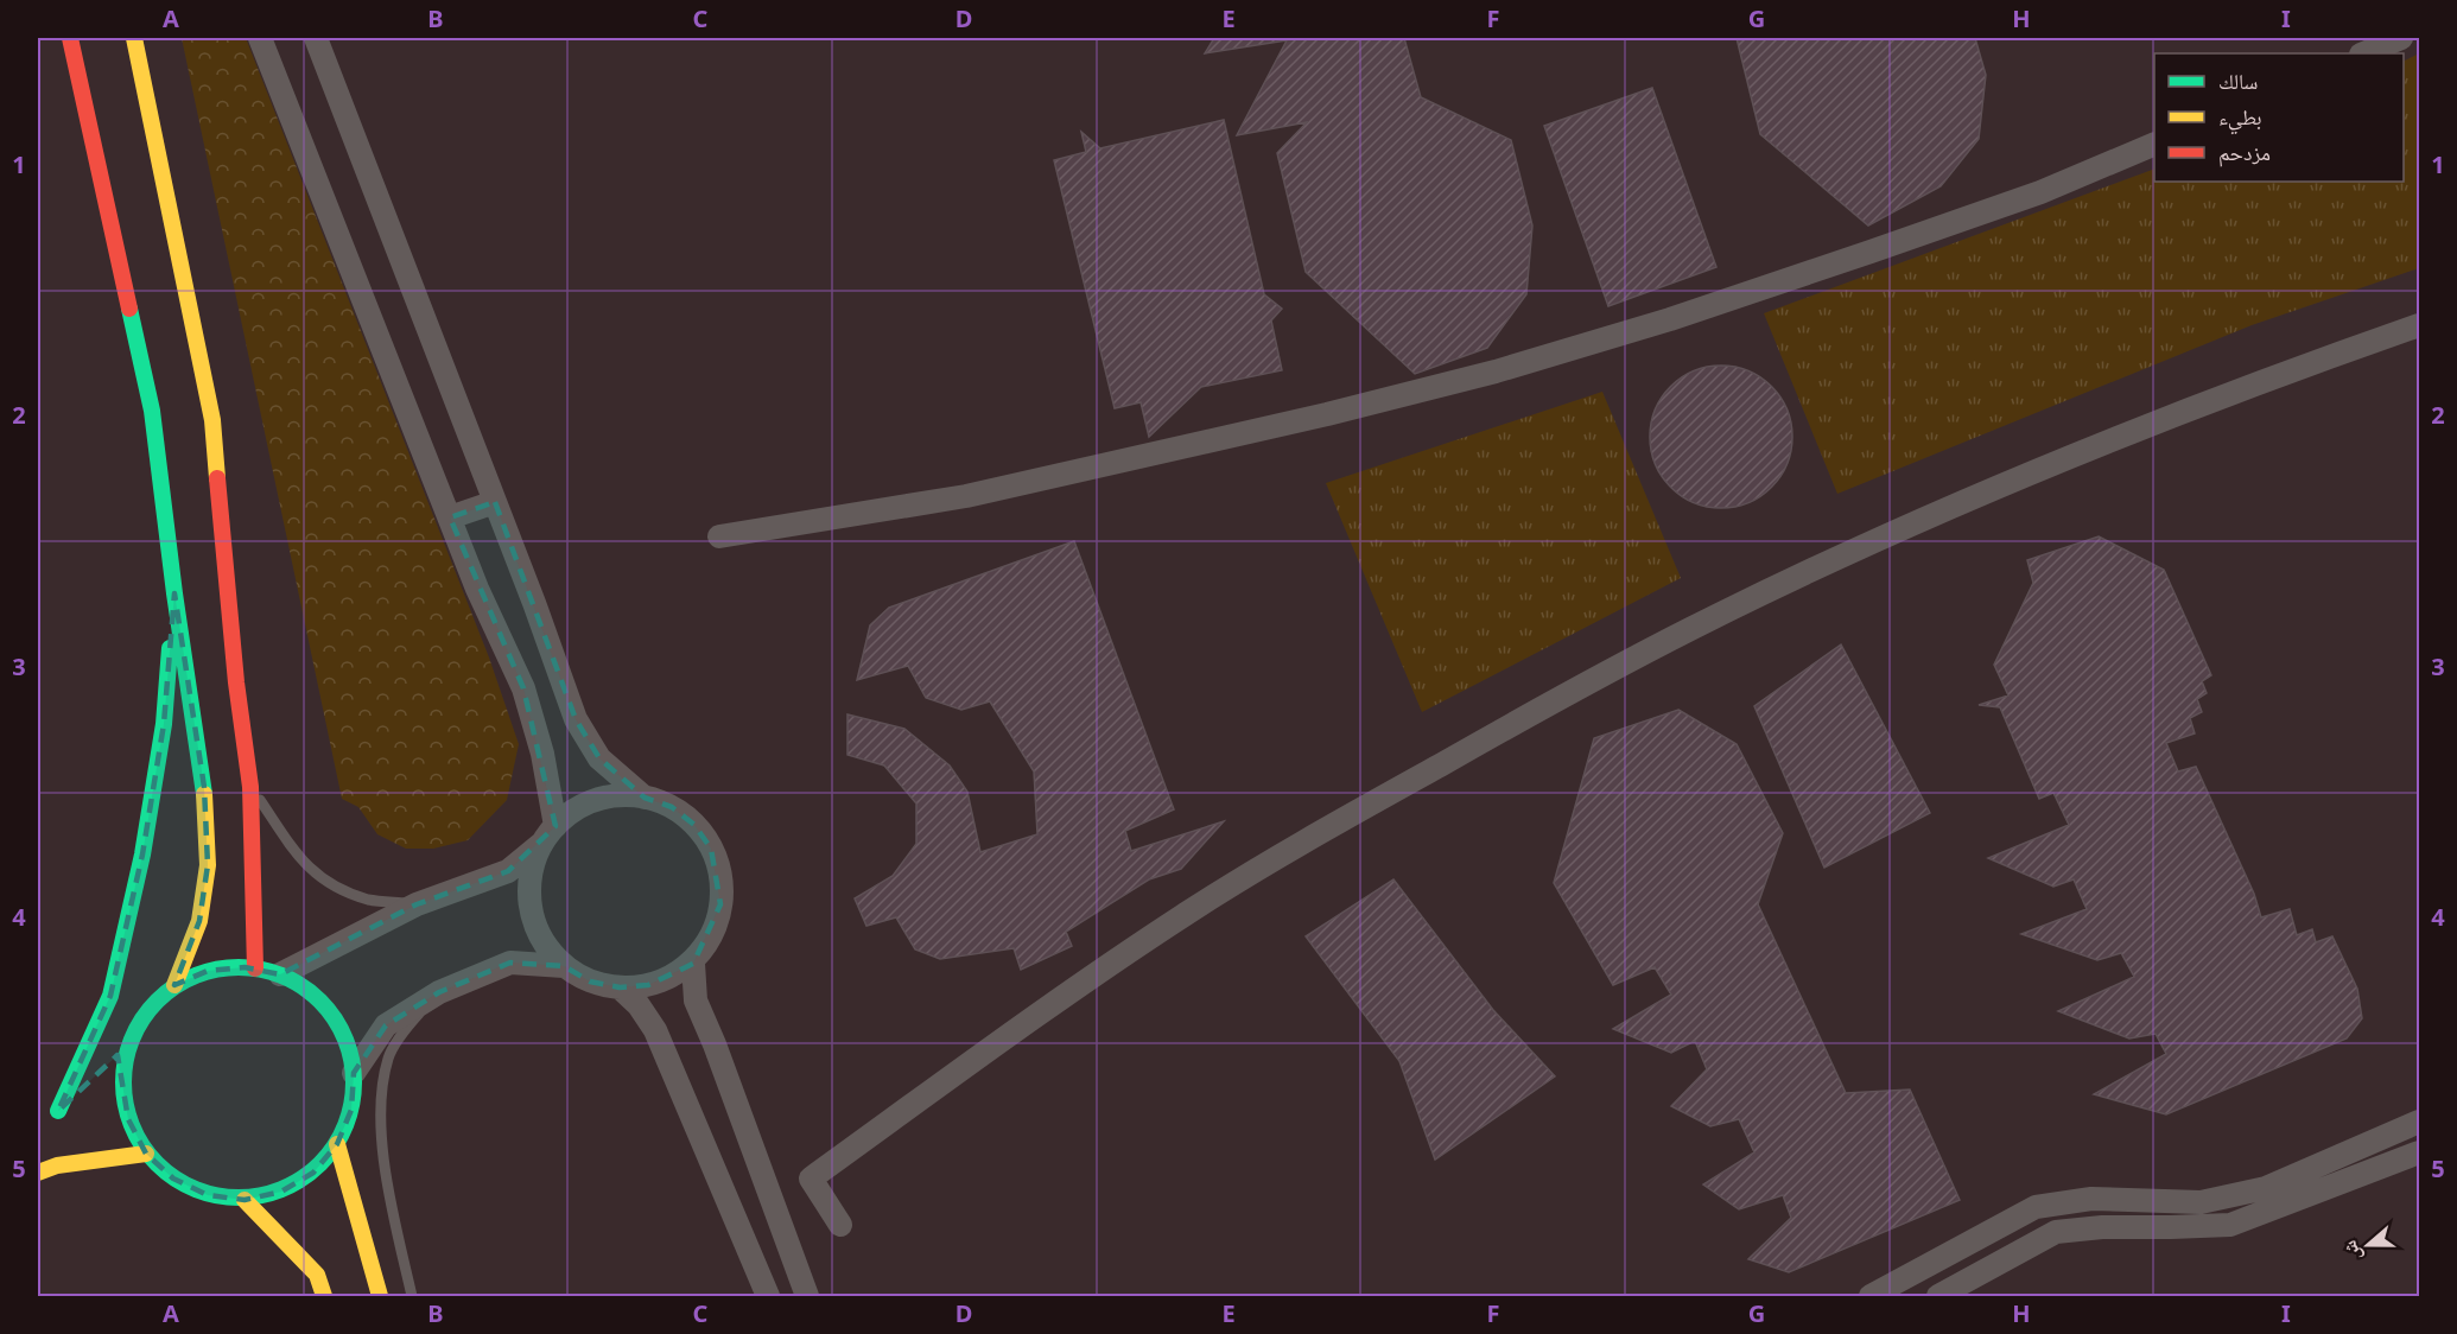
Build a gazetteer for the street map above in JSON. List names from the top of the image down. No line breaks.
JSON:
{"legend":["سالك","بطيء","مزدحم"],"north":"left","grid":{"columns":["A","B","C","D","E","F","G","H","I"],"rows":["1","2","3","4","5"]}}
